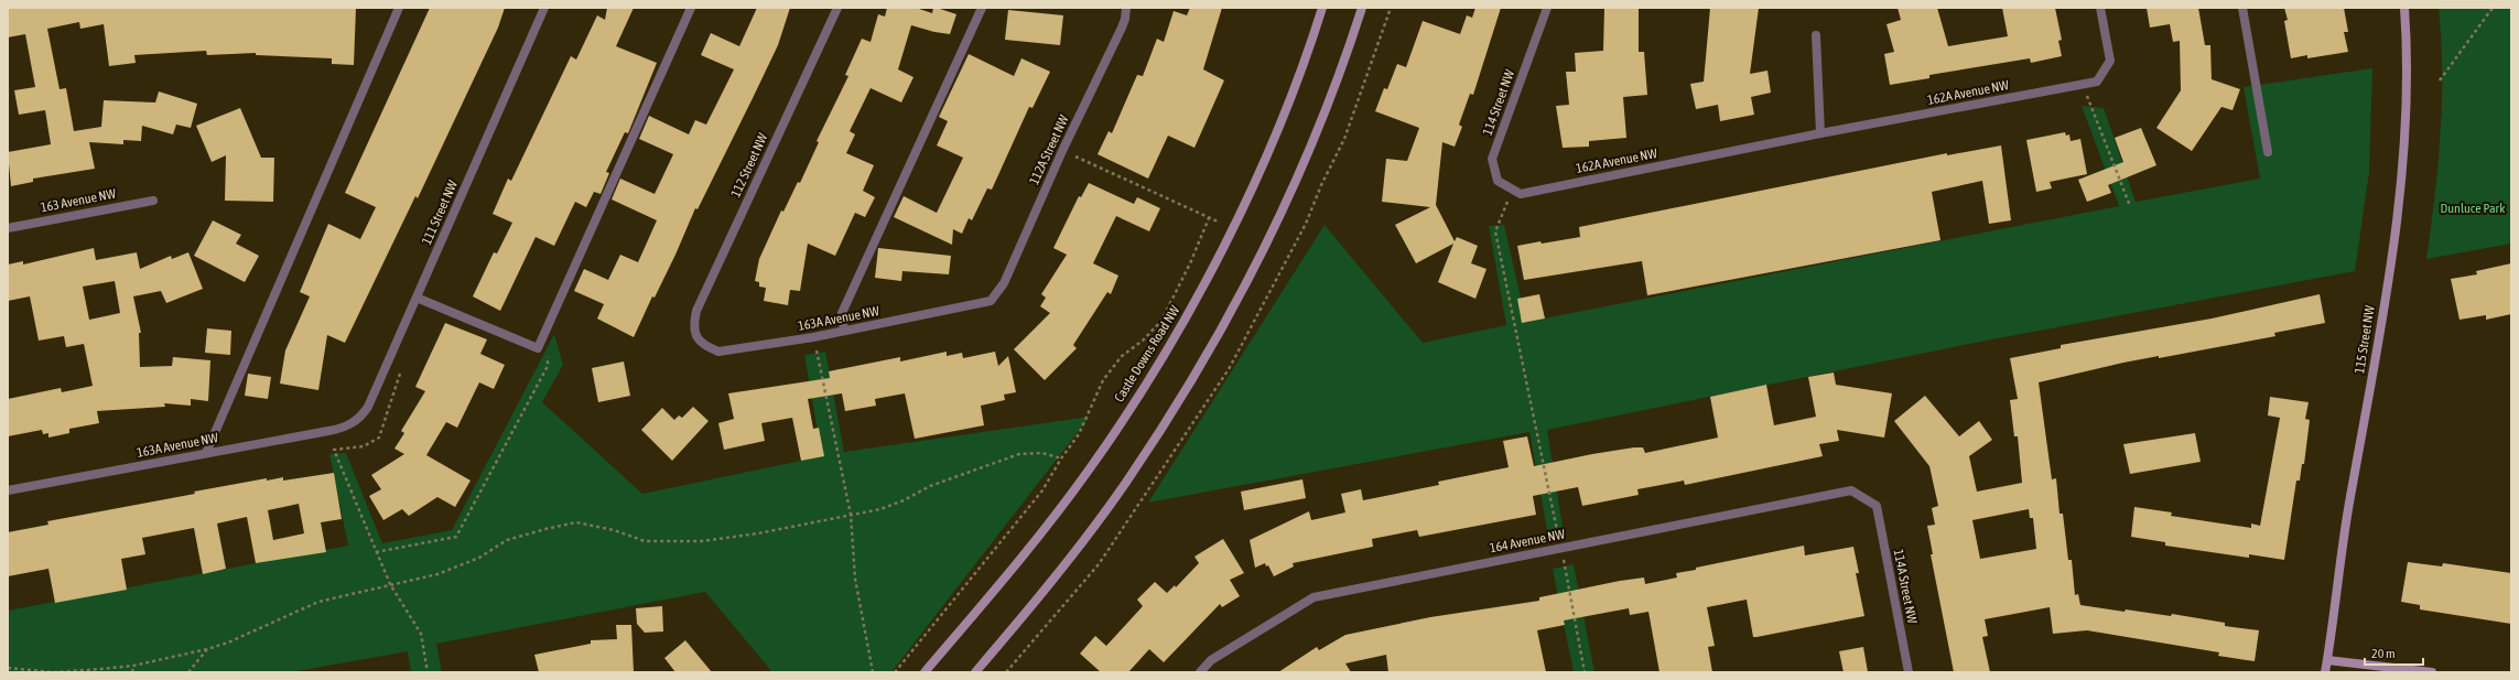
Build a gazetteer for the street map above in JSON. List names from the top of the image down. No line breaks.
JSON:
{"streets":{"main road":["115 Street NW","Castle Downs Road NW"],"street":["162A Avenue NW","114 Street NW","112A Street NW","112 Street NW","163 Avenue NW","111 Street NW","163A Avenue NW","164 Avenue NW","114A Street NW"]},"crossings":[["162A Avenue NW","114 Street NW"],["112A Street NW","163A Avenue NW"],["112 Street NW","163A Avenue NW"],["111 Street NW","163A Avenue NW"],["164 Avenue NW","114A Street NW"]],"parks":["Dunluce Park"],"scale_bar":"20 m"}
